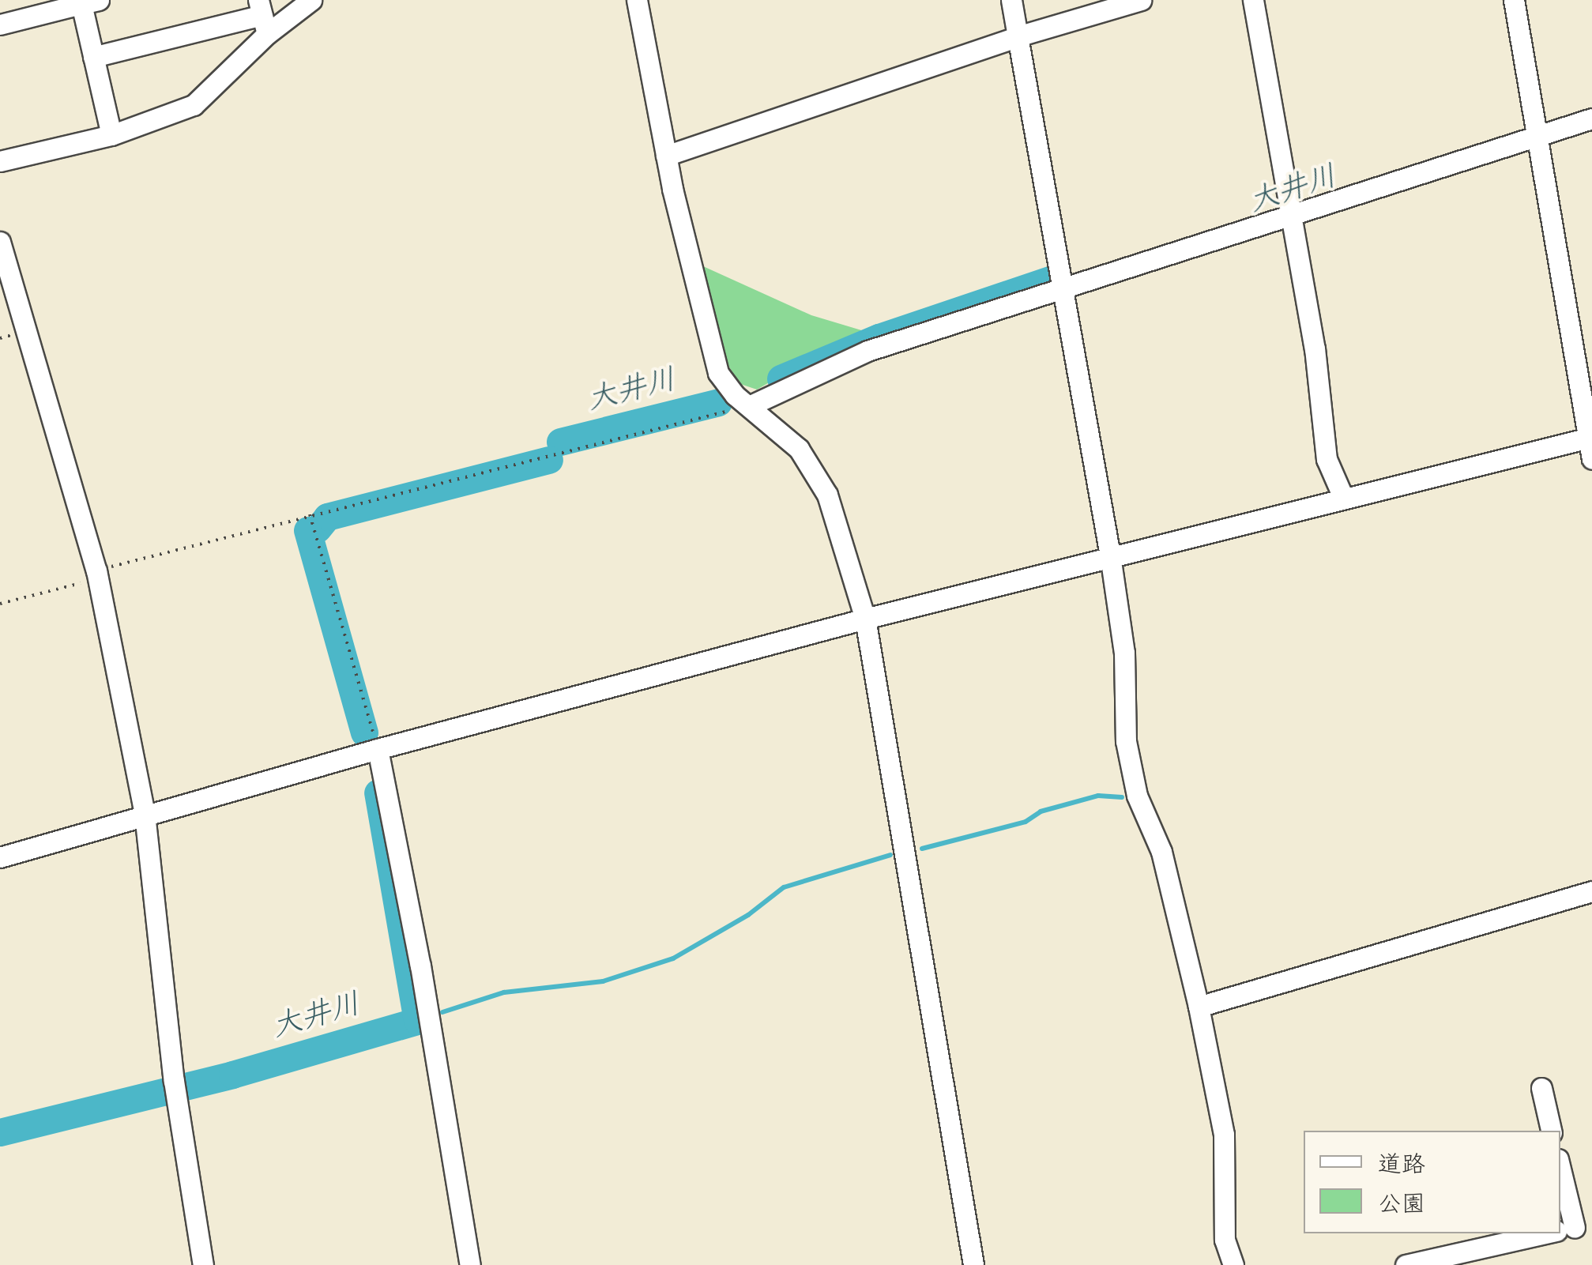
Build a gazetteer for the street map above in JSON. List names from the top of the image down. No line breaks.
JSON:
{"water":["大井川"],"legend":["道路","公園"]}
